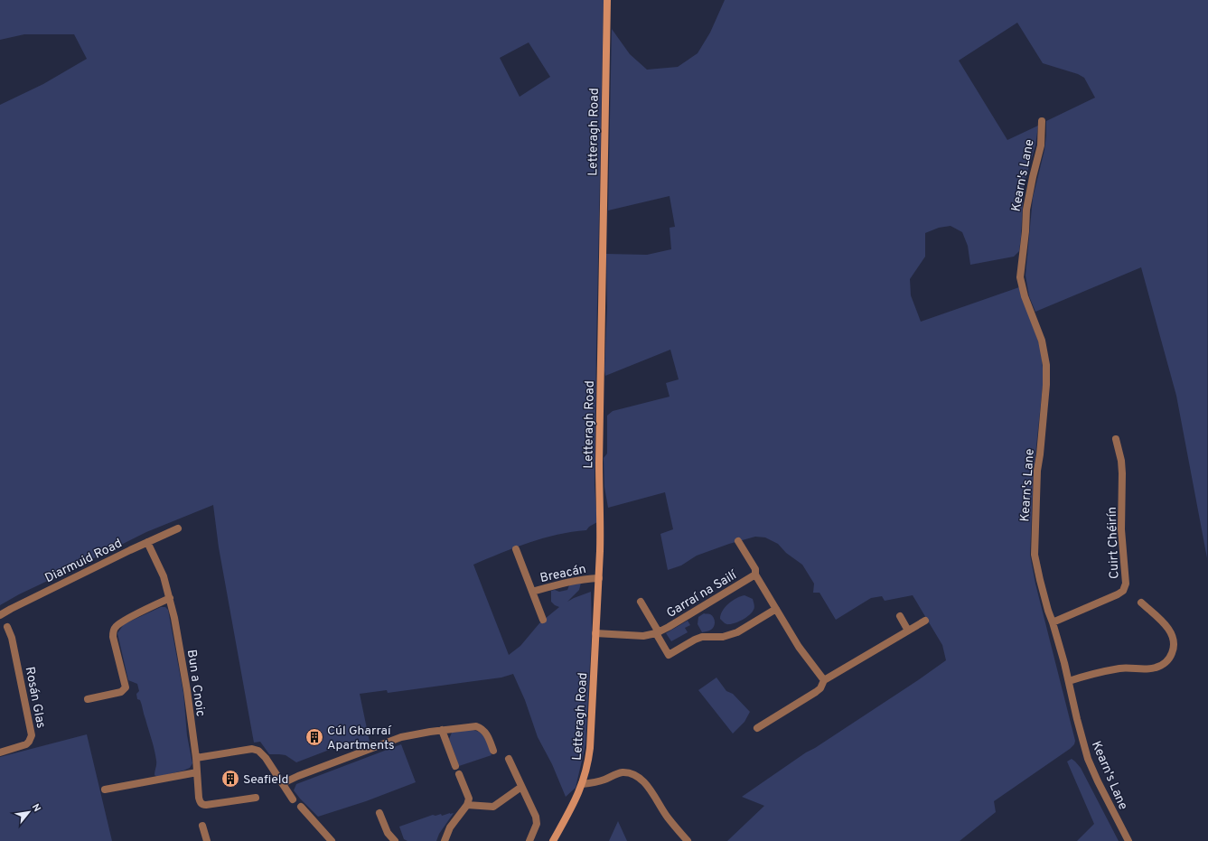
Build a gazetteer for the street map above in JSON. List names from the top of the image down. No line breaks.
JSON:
{"streets":{"street":["Letteragh Road","Kearn's Lane","Cuirt Chéirín","Diarmuid Road","Breacán","Garraí na Sailí","Bun a Cnoic","Rosán Glas"]},"crossings":[["Letteragh Road","Breacán"],["Letteragh Road","Garraí na Sailí"],["Kearn's Lane","Cuirt Chéirín"],["Diarmuid Road","Bun a Cnoic"]],"places":{"building":["Cúl Gharraí Apartments","Seafield"]},"north":"top right"}
